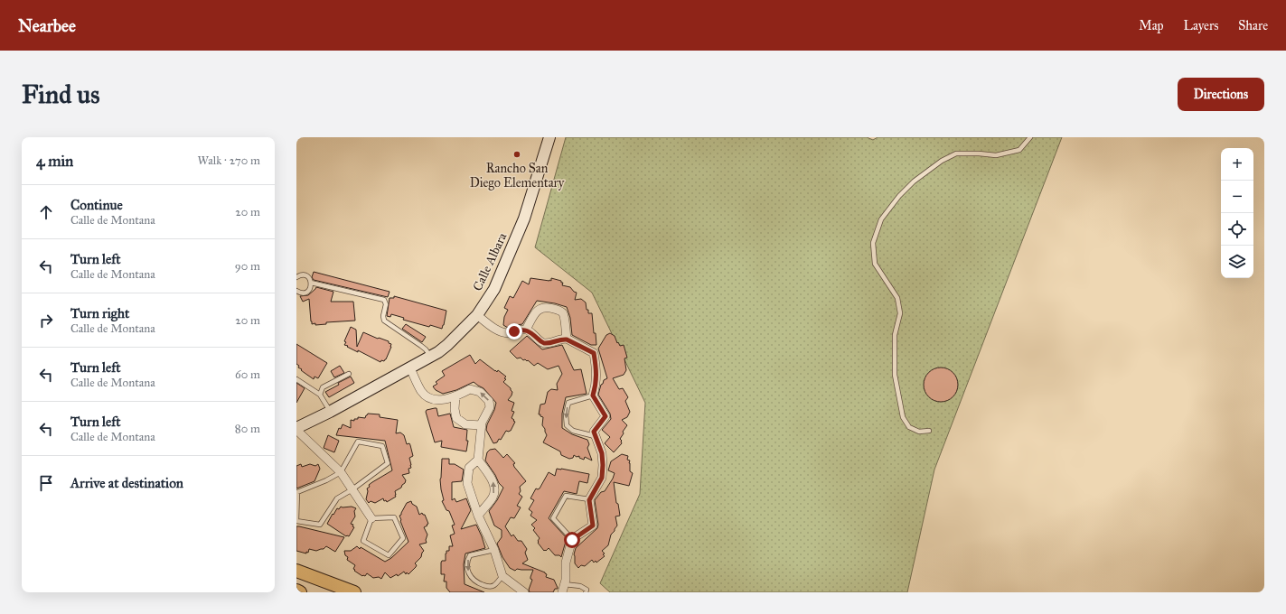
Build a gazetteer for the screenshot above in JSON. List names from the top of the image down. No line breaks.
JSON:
{"streets":{"street":["Calle Albara"]},"places":["Rancho San Diego Elementary"],"page":{"header":"Nearbee","nav":["Map","Layers","Share"],"buttons":"Directions","title":"Find us","heading":["4 min","Walk · 270 m"],"map_buttons":["+","−"],"list":[["Continue","Calle de Montana","20 m"],["Turn left","Calle de Montana","90 m"],["Turn right","Calle de Montana","20 m"],["Turn left","Calle de Montana","60 m"],["Turn left","Calle de Montana","80 m"],"Arrive at destination"]}}
